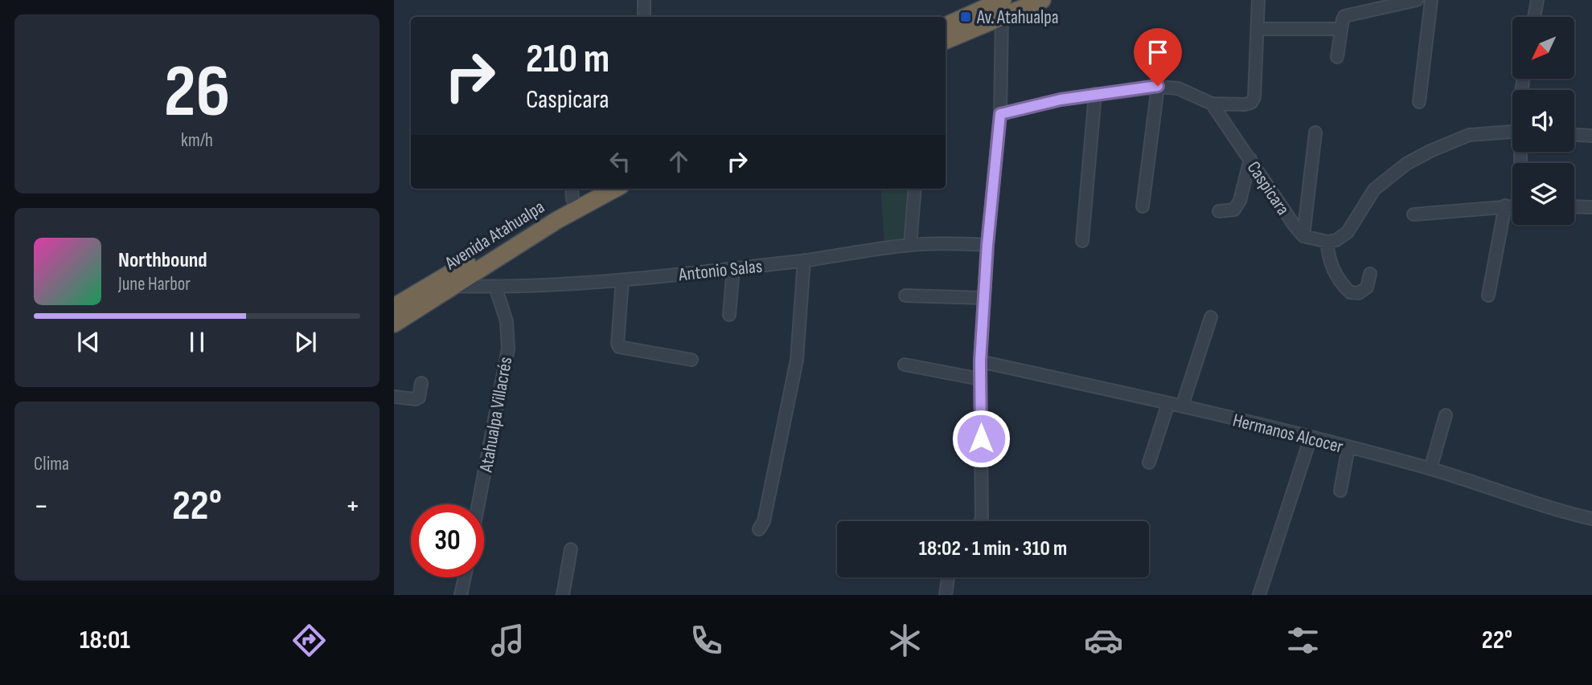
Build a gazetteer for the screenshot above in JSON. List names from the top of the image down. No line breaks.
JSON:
{"streets":{"highway":["Avenida Atahualpa"],"street":["Caspicara","Antonio Salas","Atahualpa Villacrés","Hermanos Alcocer"]},"crossings":[["Avenida Atahualpa","Antonio Salas"],["Antonio Salas","Atahualpa Villacrés"]],"places":{"transit":["Av. Atahualpa"]},"north":"bottom left","page":{"tile":[["26","km/h"],"Clima"],"turn":["210 m","Caspicara"],"song":["Northbound","June Harbor"],"heat":["−","22°","+"],"limit":"30","trip":"18:02 · 1 min · 310 m","tabs":["18:01","22°"]}}
